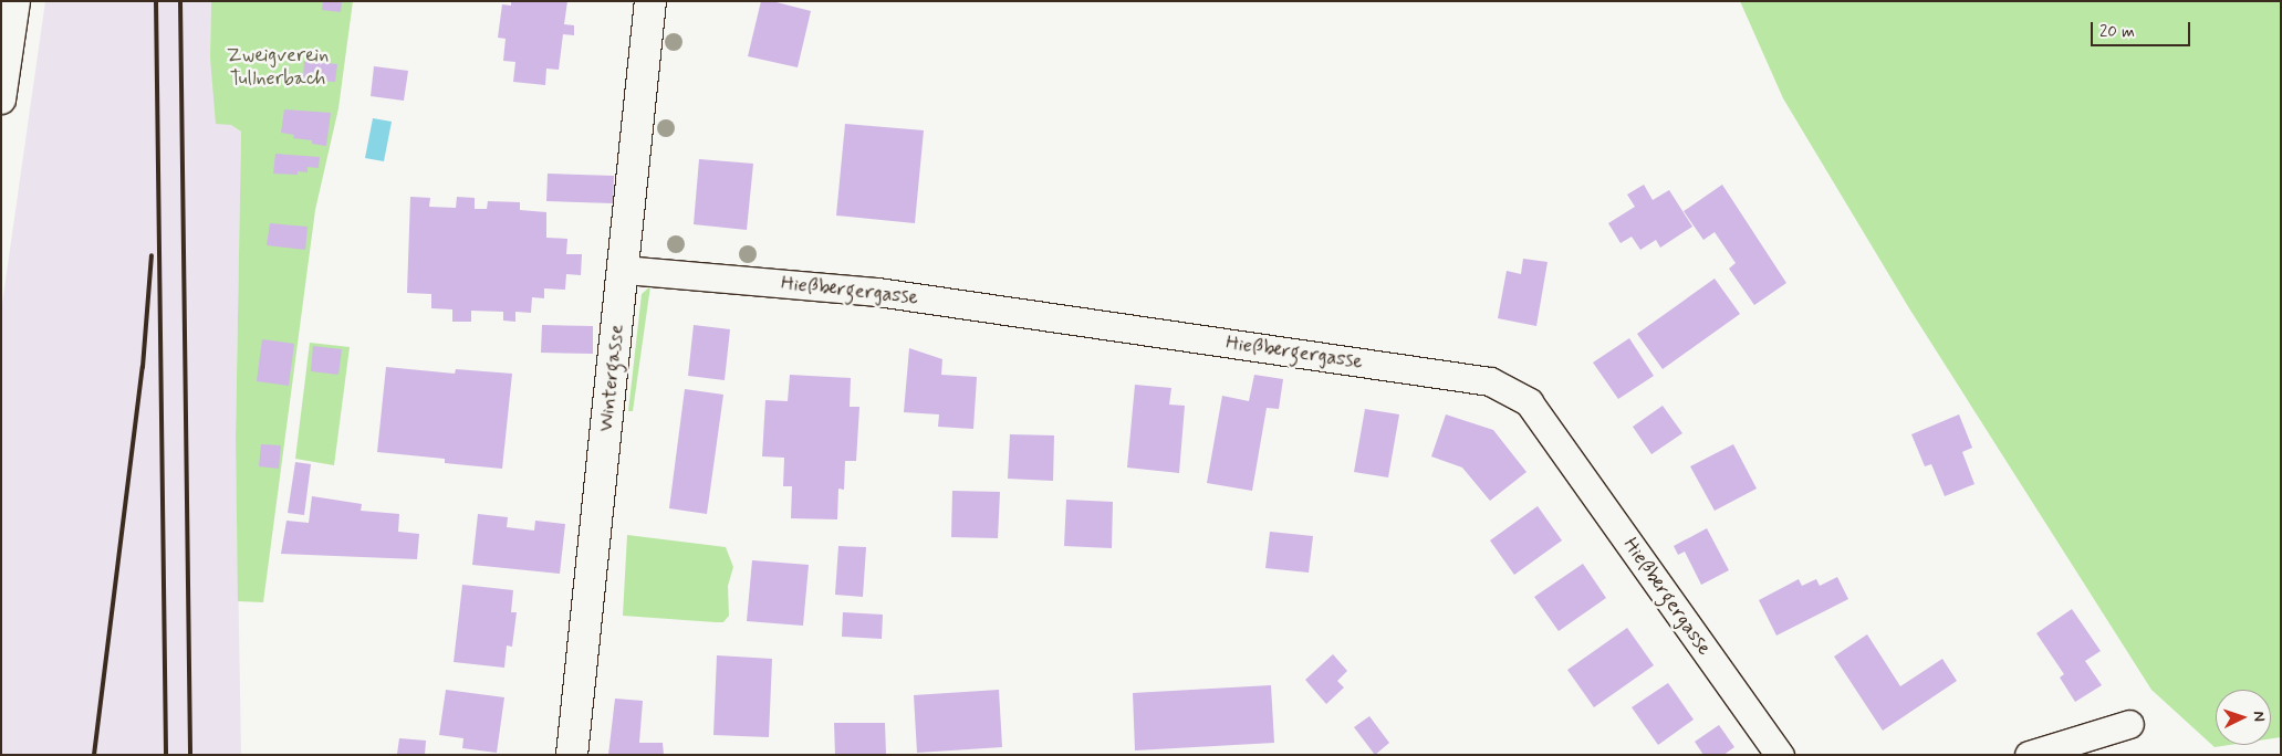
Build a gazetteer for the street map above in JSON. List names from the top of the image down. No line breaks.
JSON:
{"streets":{"street":["Hießbergergasse","Wintergasse"]},"crossings":[["Hießbergergasse","Wintergasse"]],"parks":["Zweigverein Tullnerbach"],"scale_bar":"20 m","north":"right"}
